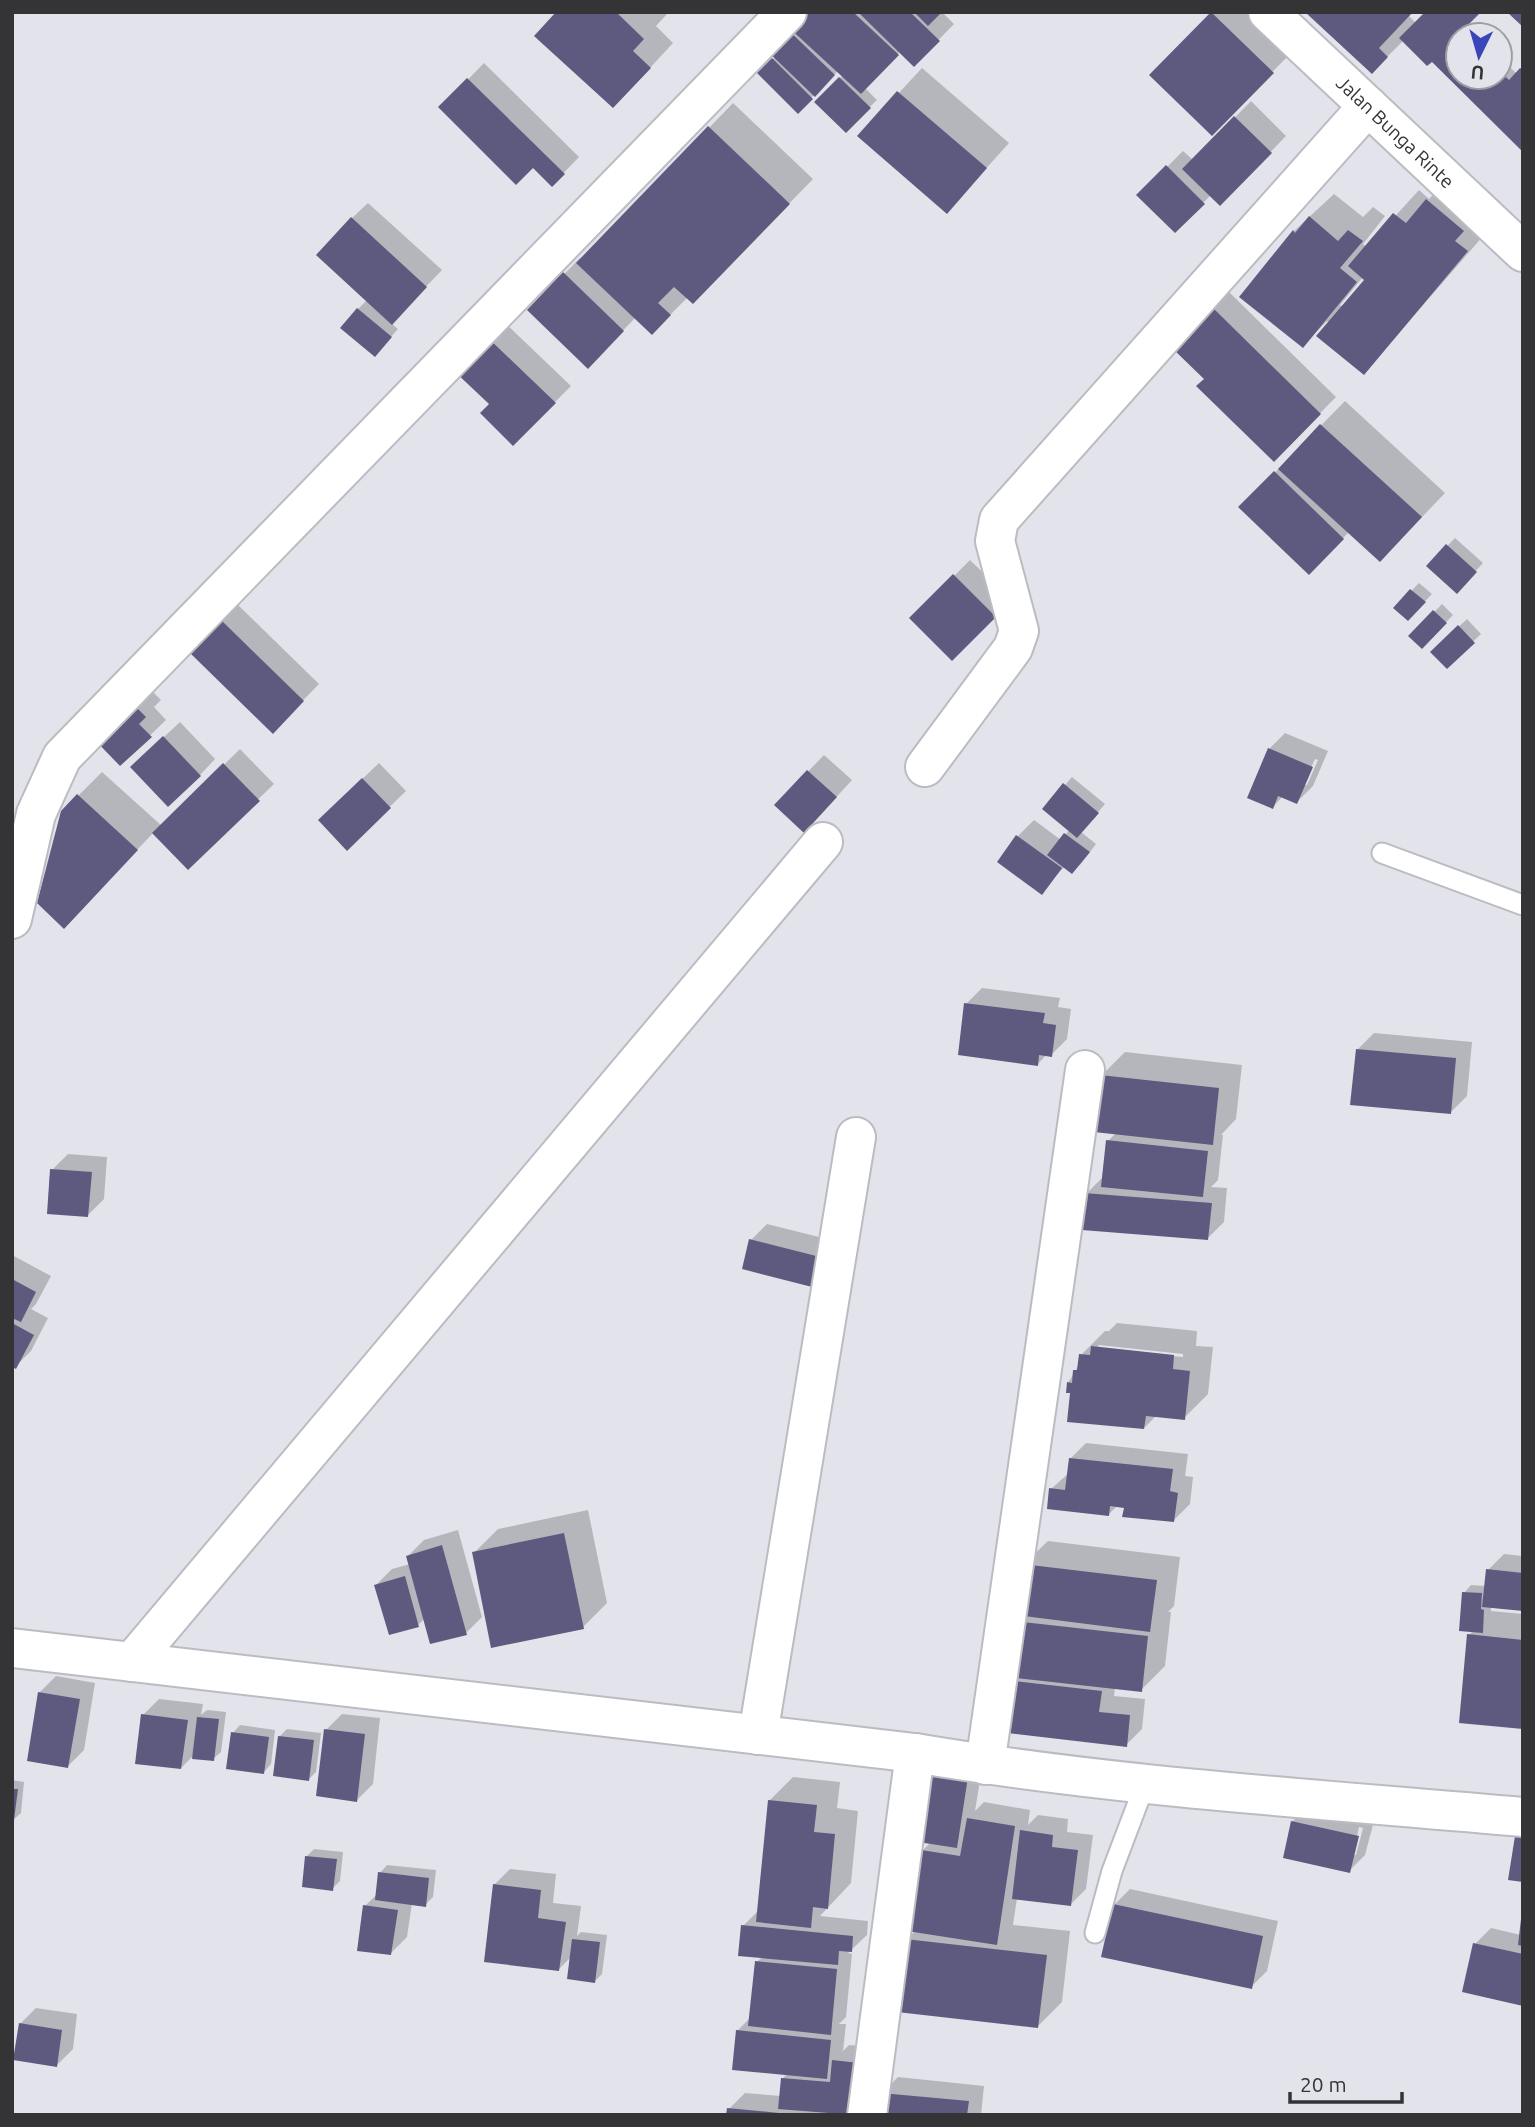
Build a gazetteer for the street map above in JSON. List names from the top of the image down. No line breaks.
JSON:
{"streets":{"street":["Jalan Bunga Rinte"]},"scale_bar":"20 m","north":"bottom"}
